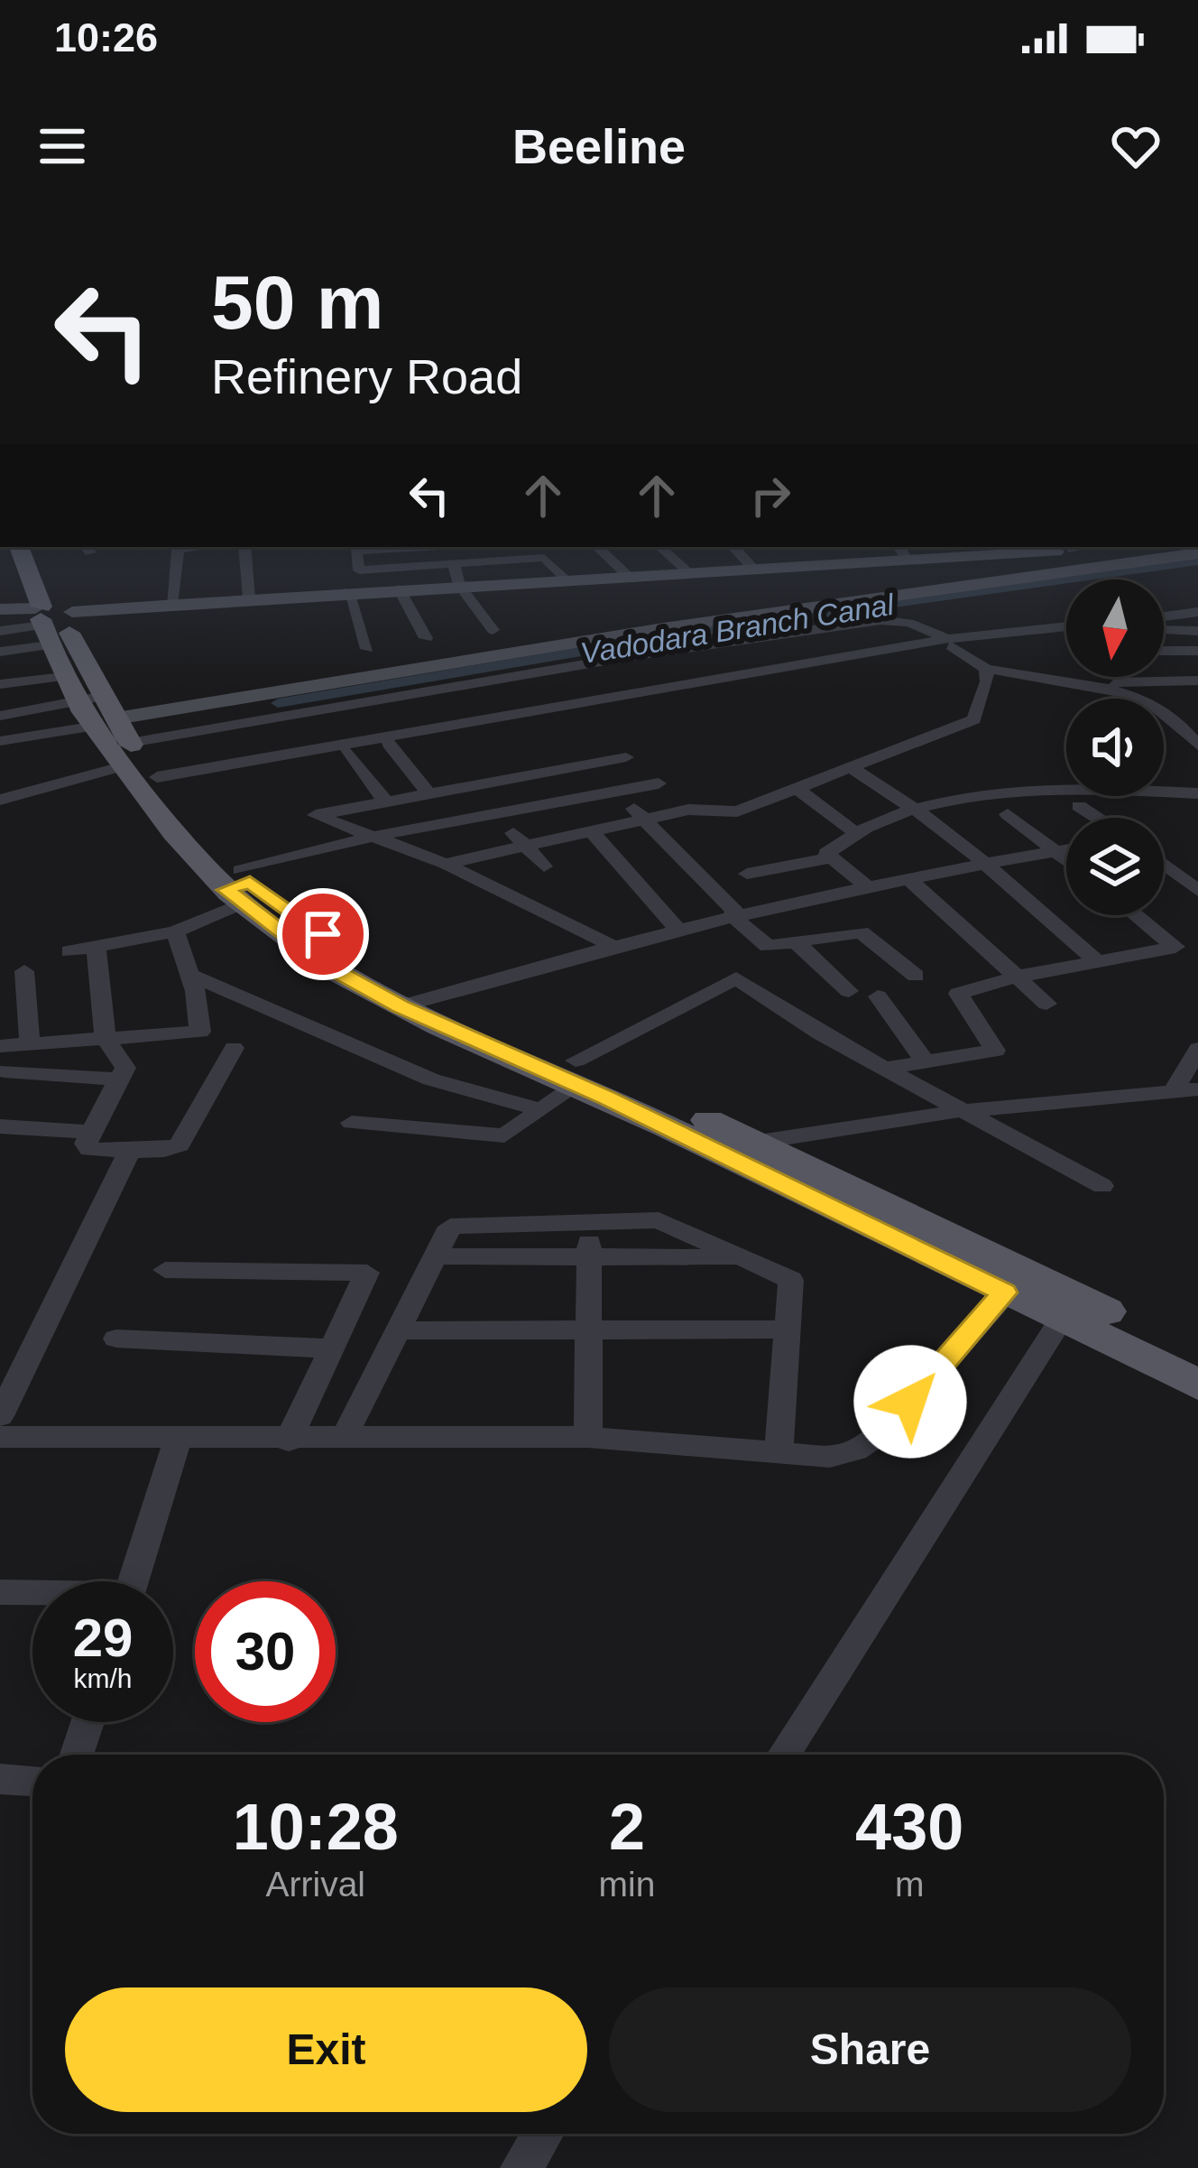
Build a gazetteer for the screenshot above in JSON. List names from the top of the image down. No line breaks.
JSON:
{"water":["Vadodara Branch Canal"],"north":"bottom","page":{"status":"10:26","header":"Beeline","turn":["50 m","Refinery Road"],"speed":"29 km/h","limit":"30","eta":["10:28","Arrival","2","min","430","m"],"buttons":["Exit","Share"]}}
